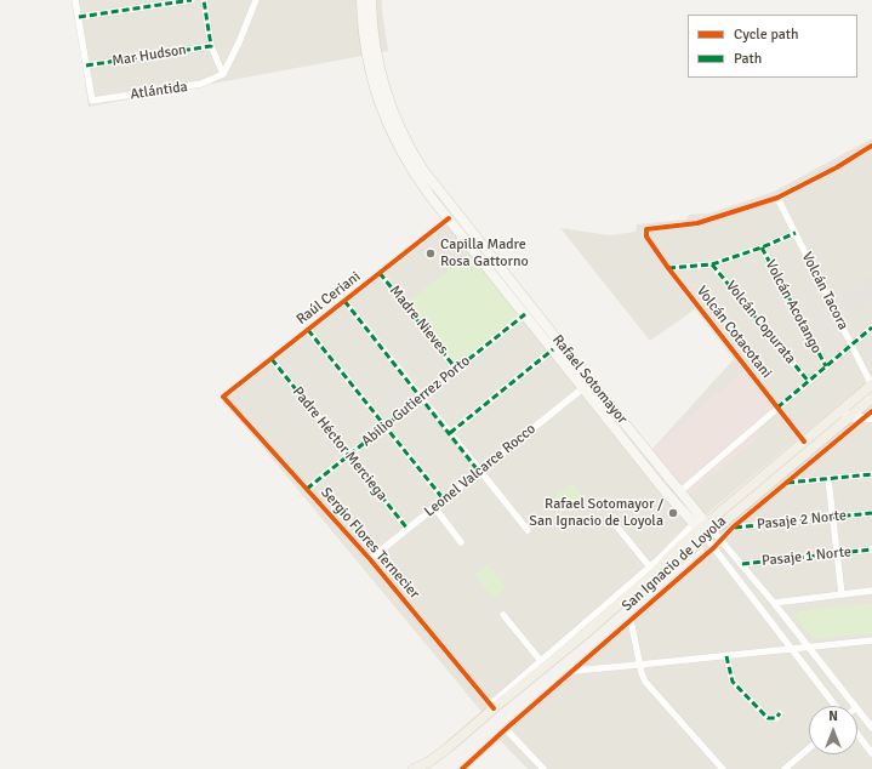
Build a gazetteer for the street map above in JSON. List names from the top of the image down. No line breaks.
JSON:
{"streets":{"main road":["Rafael Sotomayor","San Ignacio de Loyola"],"street":["Mar Hudson","Atlántida","Volcán Tacora","Raúl Ceriani","Volcán Acotango","Madre Nieves","Volcán Copurata","Volcán Cotacotani","Abilio Gutierrez Porto","Padre Héctor Merciega","Leonel Valcarce Rocco","Pasaje 2 Norte","Sergio Flores Ternecier","Pasaje 1 Norte"]},"crossings":[["Mar Hudson","Atlántida"],["Volcán Tacora","Volcán Cotacotani"],["Volcán Tacora","San Ignacio de Loyola"],["Raúl Ceriani","Madre Nieves"],["Raúl Ceriani","Rafael Sotomayor"],["Raúl Ceriani","Padre Héctor Merciega"],["Raúl Ceriani","Sergio Flores Ternecier"],["Madre Nieves","Abilio Gutierrez Porto"],["Volcán Cotacotani","San Ignacio de Loyola"],["Rafael Sotomayor","Abilio Gutierrez Porto"],["Rafael Sotomayor","Leonel Valcarce Rocco"],["Rafael Sotomayor","Pasaje 1 Norte"],["Rafael Sotomayor","San Ignacio de Loyola"],["Abilio Gutierrez Porto","Padre Héctor Merciega"],["Abilio Gutierrez Porto","Sergio Flores Ternecier"],["Padre Héctor Merciega","Leonel Valcarce Rocco"],["Leonel Valcarce Rocco","Sergio Flores Ternecier"],["Pasaje 2 Norte","San Ignacio de Loyola"],["Sergio Flores Ternecier","San Ignacio de Loyola"]],"places":["Capilla Madre Rosa Gattorno","Rafael Sotomayor / San Ignacio de Loyola"],"legend":["Cycle path","Path"],"north":"top"}
